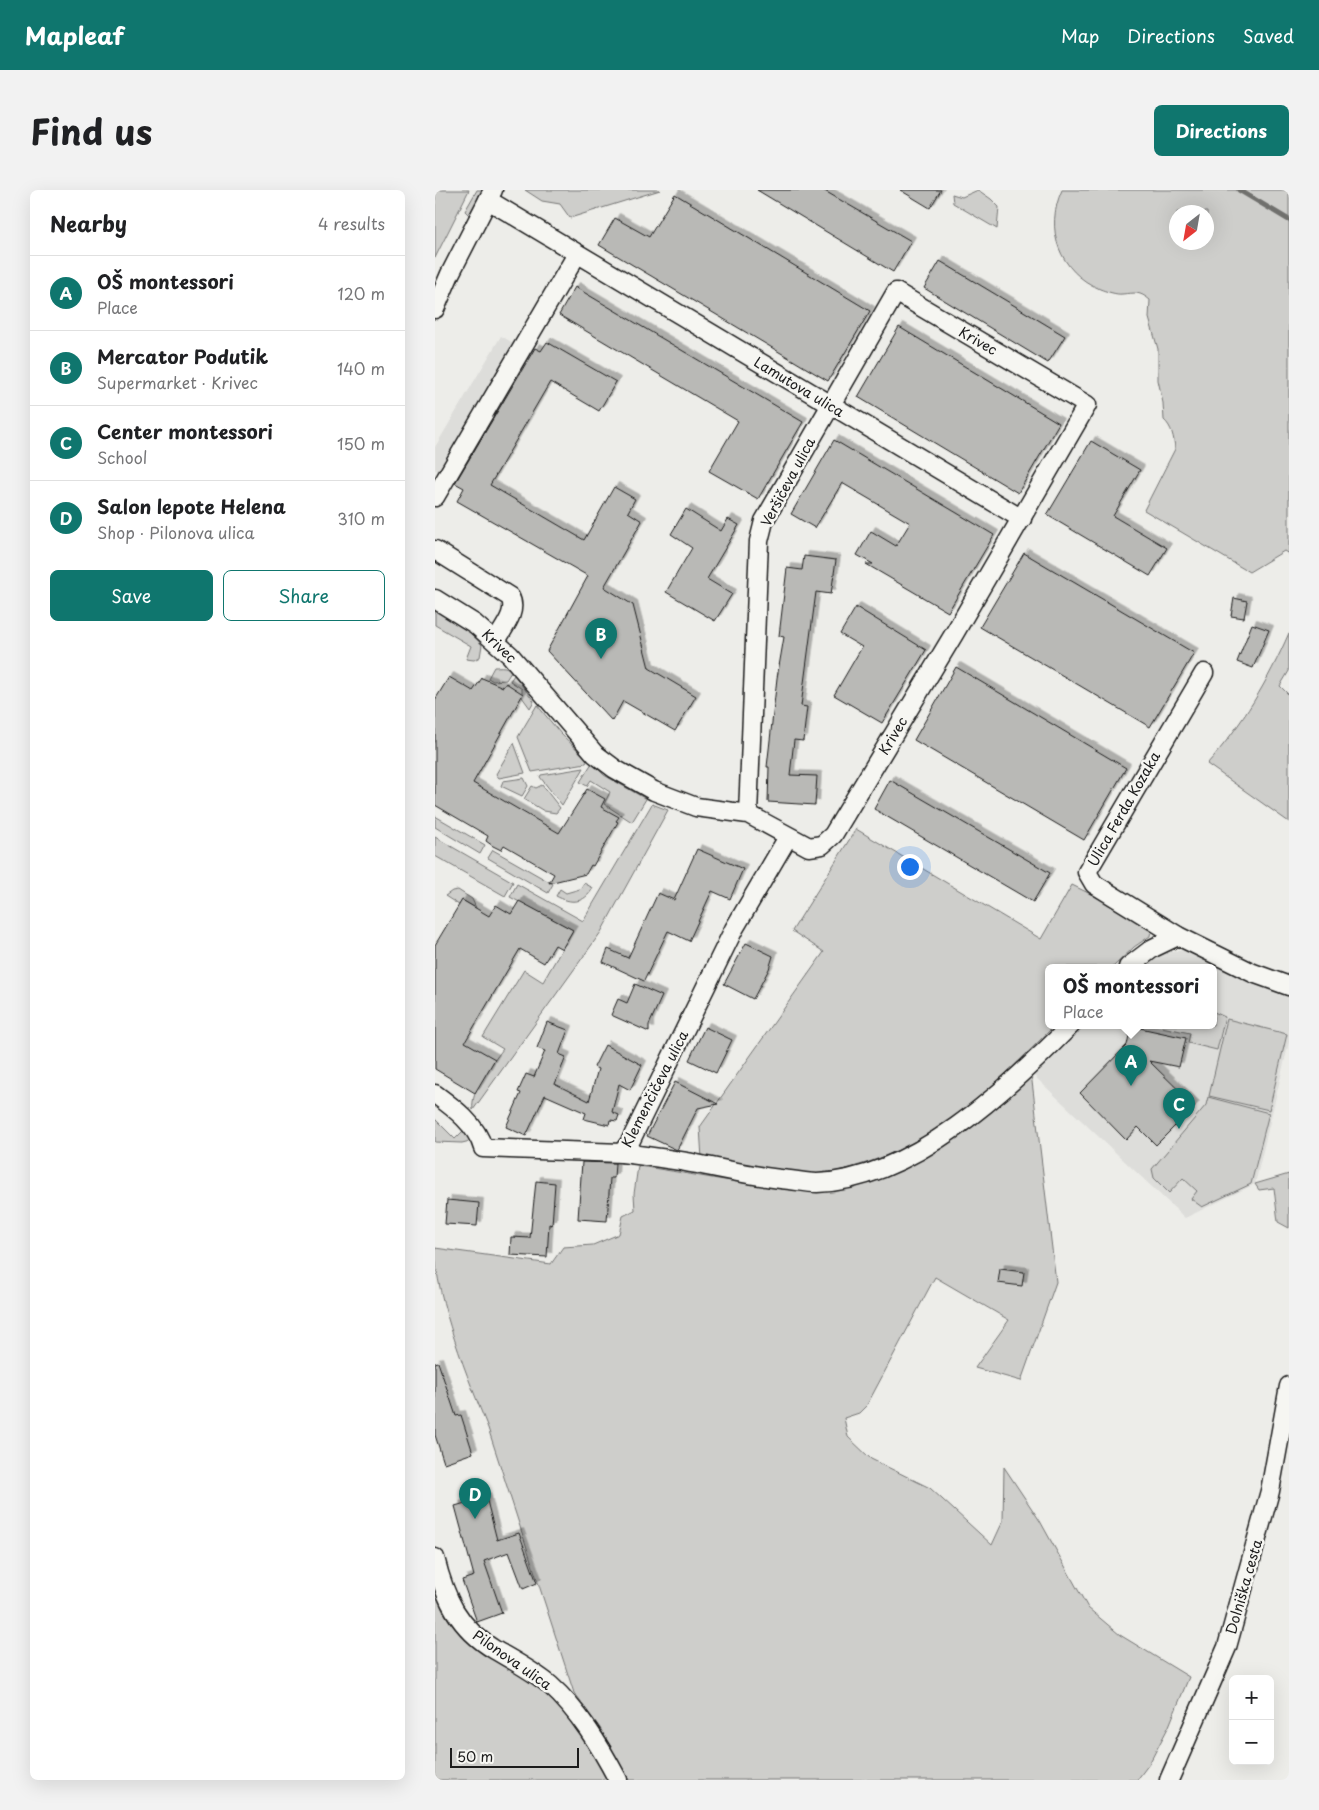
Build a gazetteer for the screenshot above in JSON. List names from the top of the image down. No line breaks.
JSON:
{"streets":{"street":["Krivec","Lamutova ulica","Veršičeva ulica","Ulica Ferda Kozaka","Klemenčičeva ulica","Dolniška cesta","Pilonova ulica"]},"crossings":[["Krivec","Lamutova ulica"],["Krivec","Veršičeva ulica"],["Krivec","Klemenčičeva ulica"],["Lamutova ulica","Veršičeva ulica"]],"scale_bar":"50 m","north":"bottom left","page":{"header":"Mapleaf","nav":["Map","Directions","Saved"],"title":"Find us","buttons":["Directions",["Save","Share"]],"heading":["Nearby","4 results"],"list":[{"mark":"A","name":"OŠ montessori","note":"Place","value":"120 m"},{"mark":"B","name":"Mercator Podutik","note":"Supermarket · Krivec","value":"140 m"},{"mark":"C","name":"Center montessori","note":"School","value":"150 m"},{"mark":"D","name":"Salon lepote Helena","note":"Shop · Pilonova ulica","value":"310 m"}],"pins":["B","A","C","D"],"popup":["OŠ montessori","Place"],"map_buttons":["+","−"],"scale":"50 m"}}
